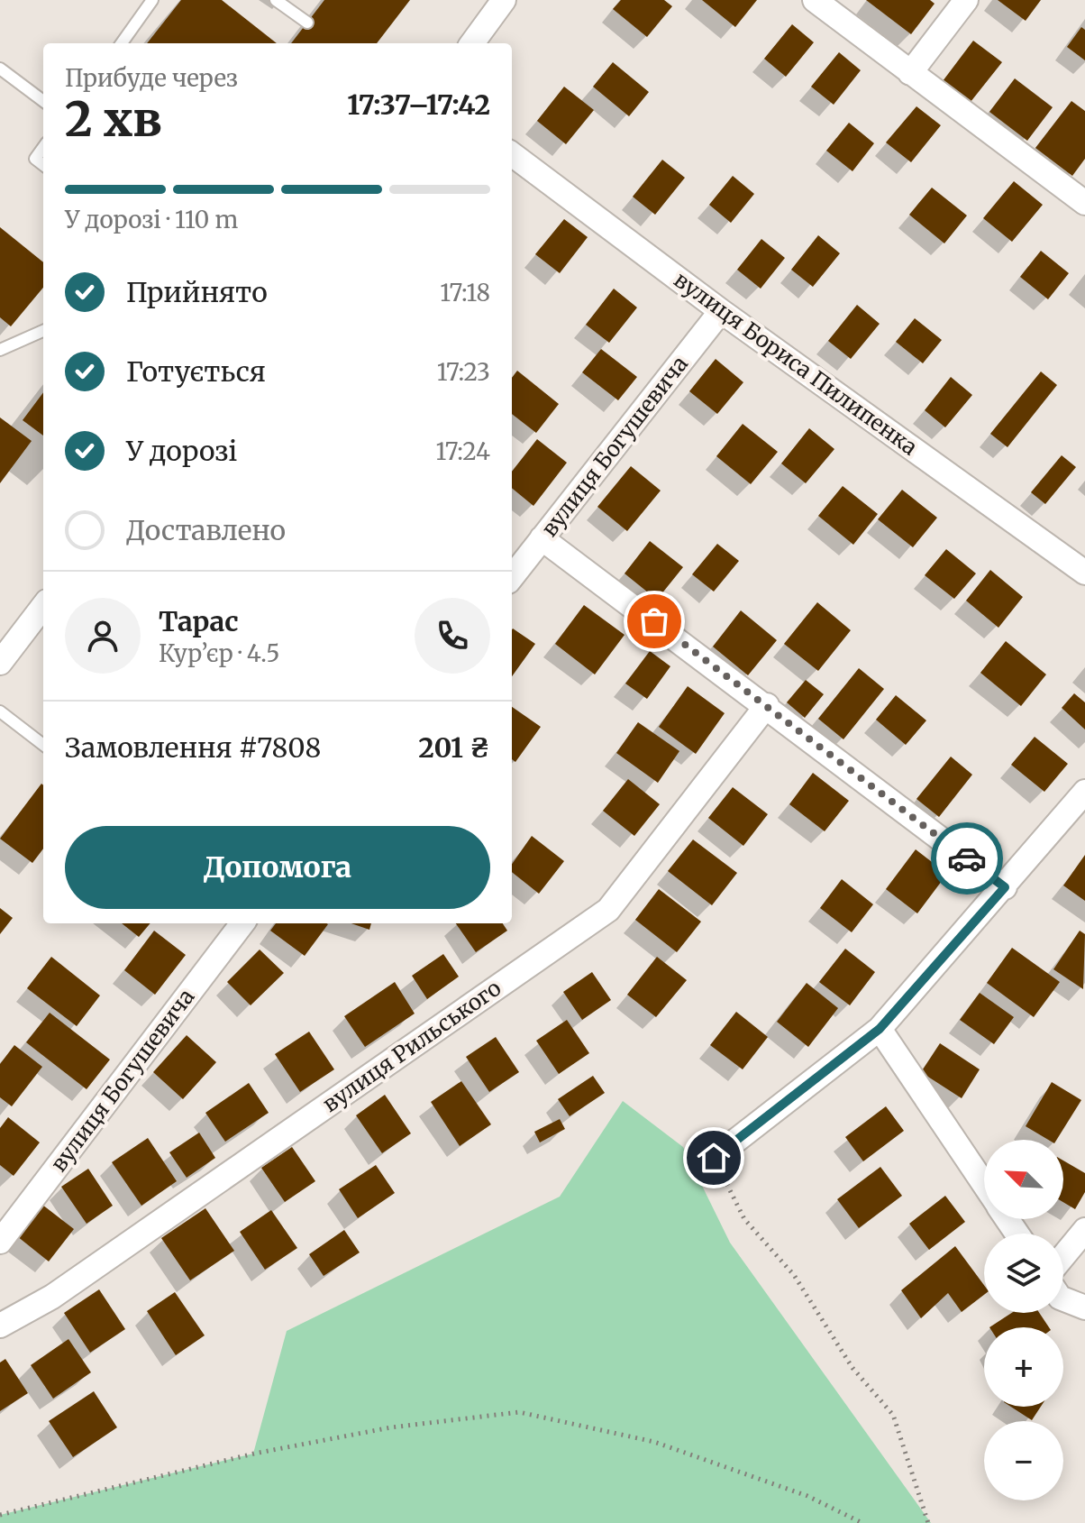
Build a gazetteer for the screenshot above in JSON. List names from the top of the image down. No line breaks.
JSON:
{"streets":{"street":["вулиця Бориса Пилипенка","вулиця Богушевича","вулиця Рильського"]},"crossings":[["вулиця Бориса Пилипенка","вулиця Богушевича"]],"north":"top left","page":{"heading":["2 хв","Прибуде через","17:37–17:42"],"panel":["Тарас","Кур’єр · 4.5","Замовлення #7808","201 ₴"],"bar":"У дорозі · 110 m","list":[["Прийнято","17:18"],["Готується","17:23"],["У дорозі","17:24"],"Доставлено"],"buttons":"Допомога","map_buttons":["+","−"]}}
